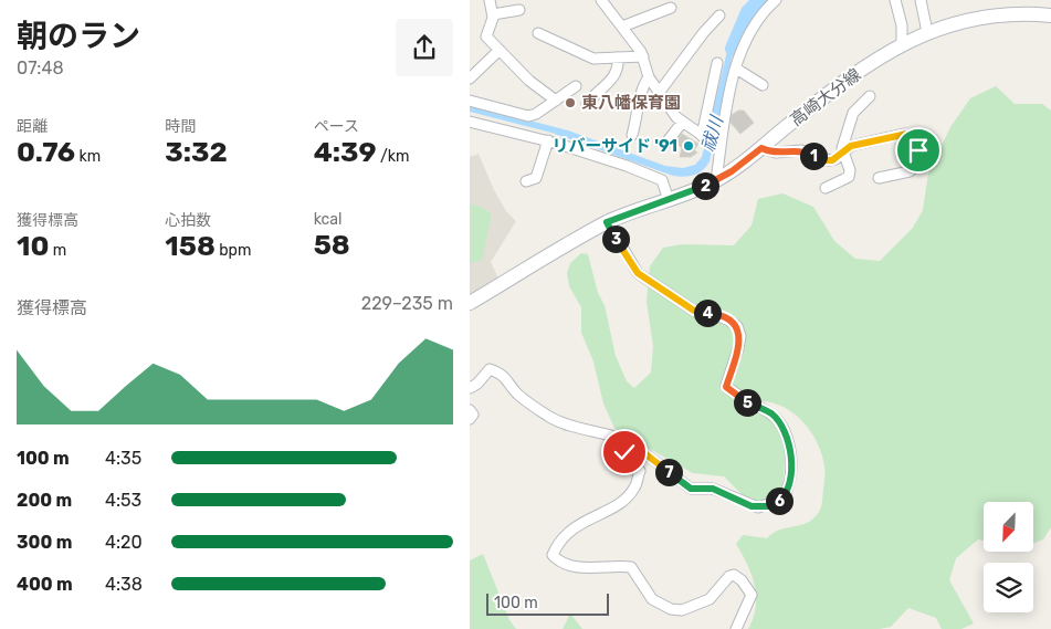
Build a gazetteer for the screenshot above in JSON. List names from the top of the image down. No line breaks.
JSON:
{"streets":{"main road":["高崎大分線"]},"water":["祓川"],"places":["東八幡保育園","リバーサイド '91"],"scale_bar":"100 m","north":"bottom left","page":{"heading":["朝のラン","07:48"],"stats":[["距離","0.76 km"],["時間","3:32"],["ペース","4:39 /km"],["獲得標高","10 m"],["心拍数","158 bpm"],["kcal","58"]],"pins":["1","2","3","4","5","7","6"],"chart":["獲得標高","229–235 m"],"list":[{"name":"100 m","note":"4:35"},{"name":"200 m","note":"4:53"},{"name":"300 m","note":"4:20"},{"name":"400 m","note":"4:38"}],"scale":"100 m"}}
